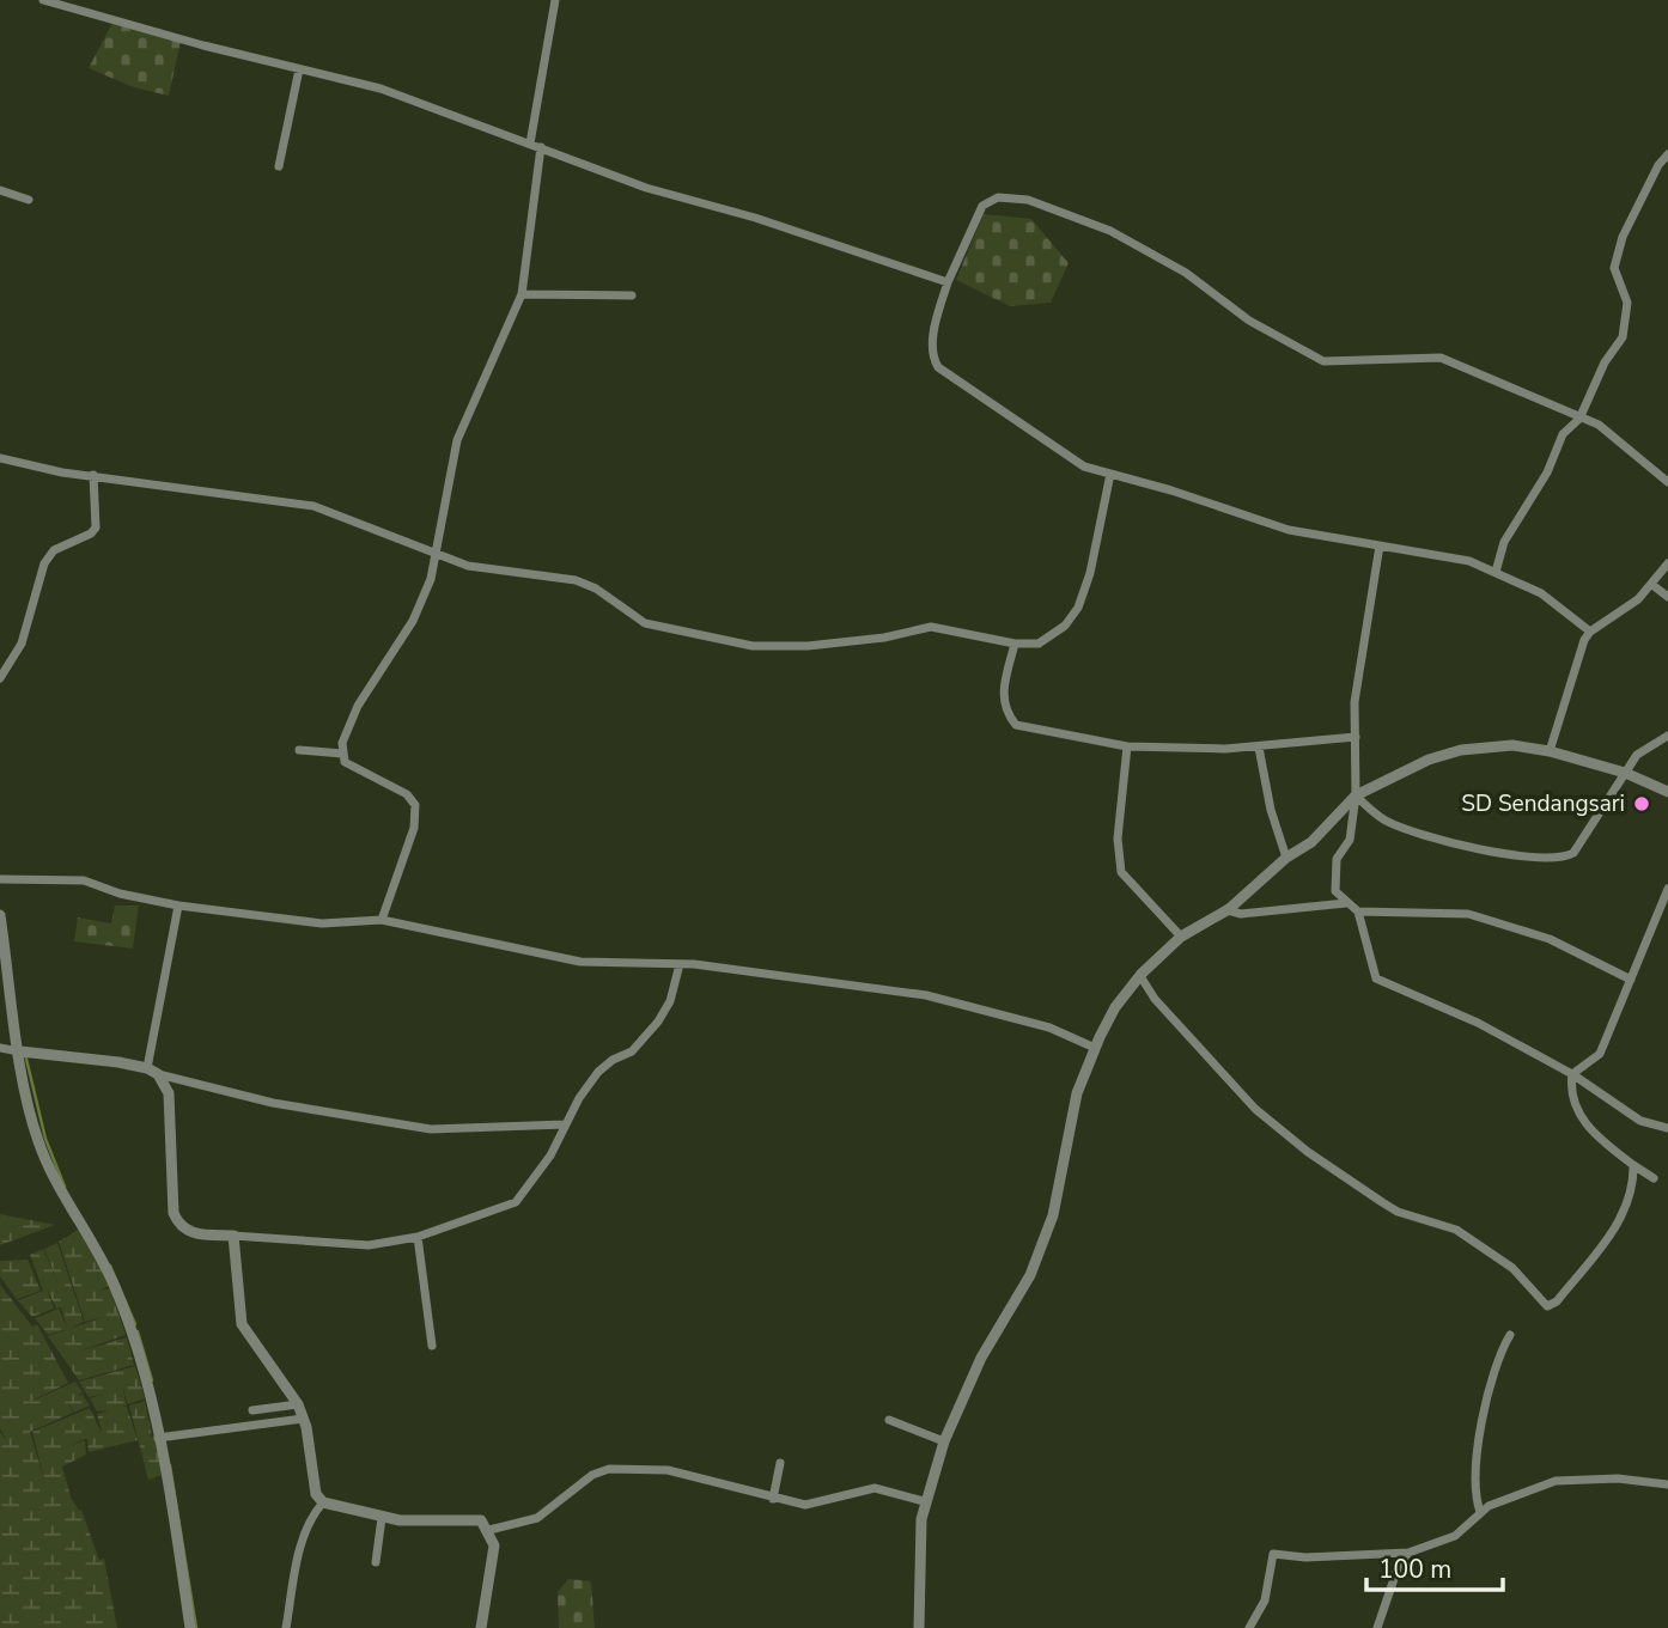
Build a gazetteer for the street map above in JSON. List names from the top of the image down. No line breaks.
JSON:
{"places":["SD Sendangsari"],"scale_bar":"100 m"}
